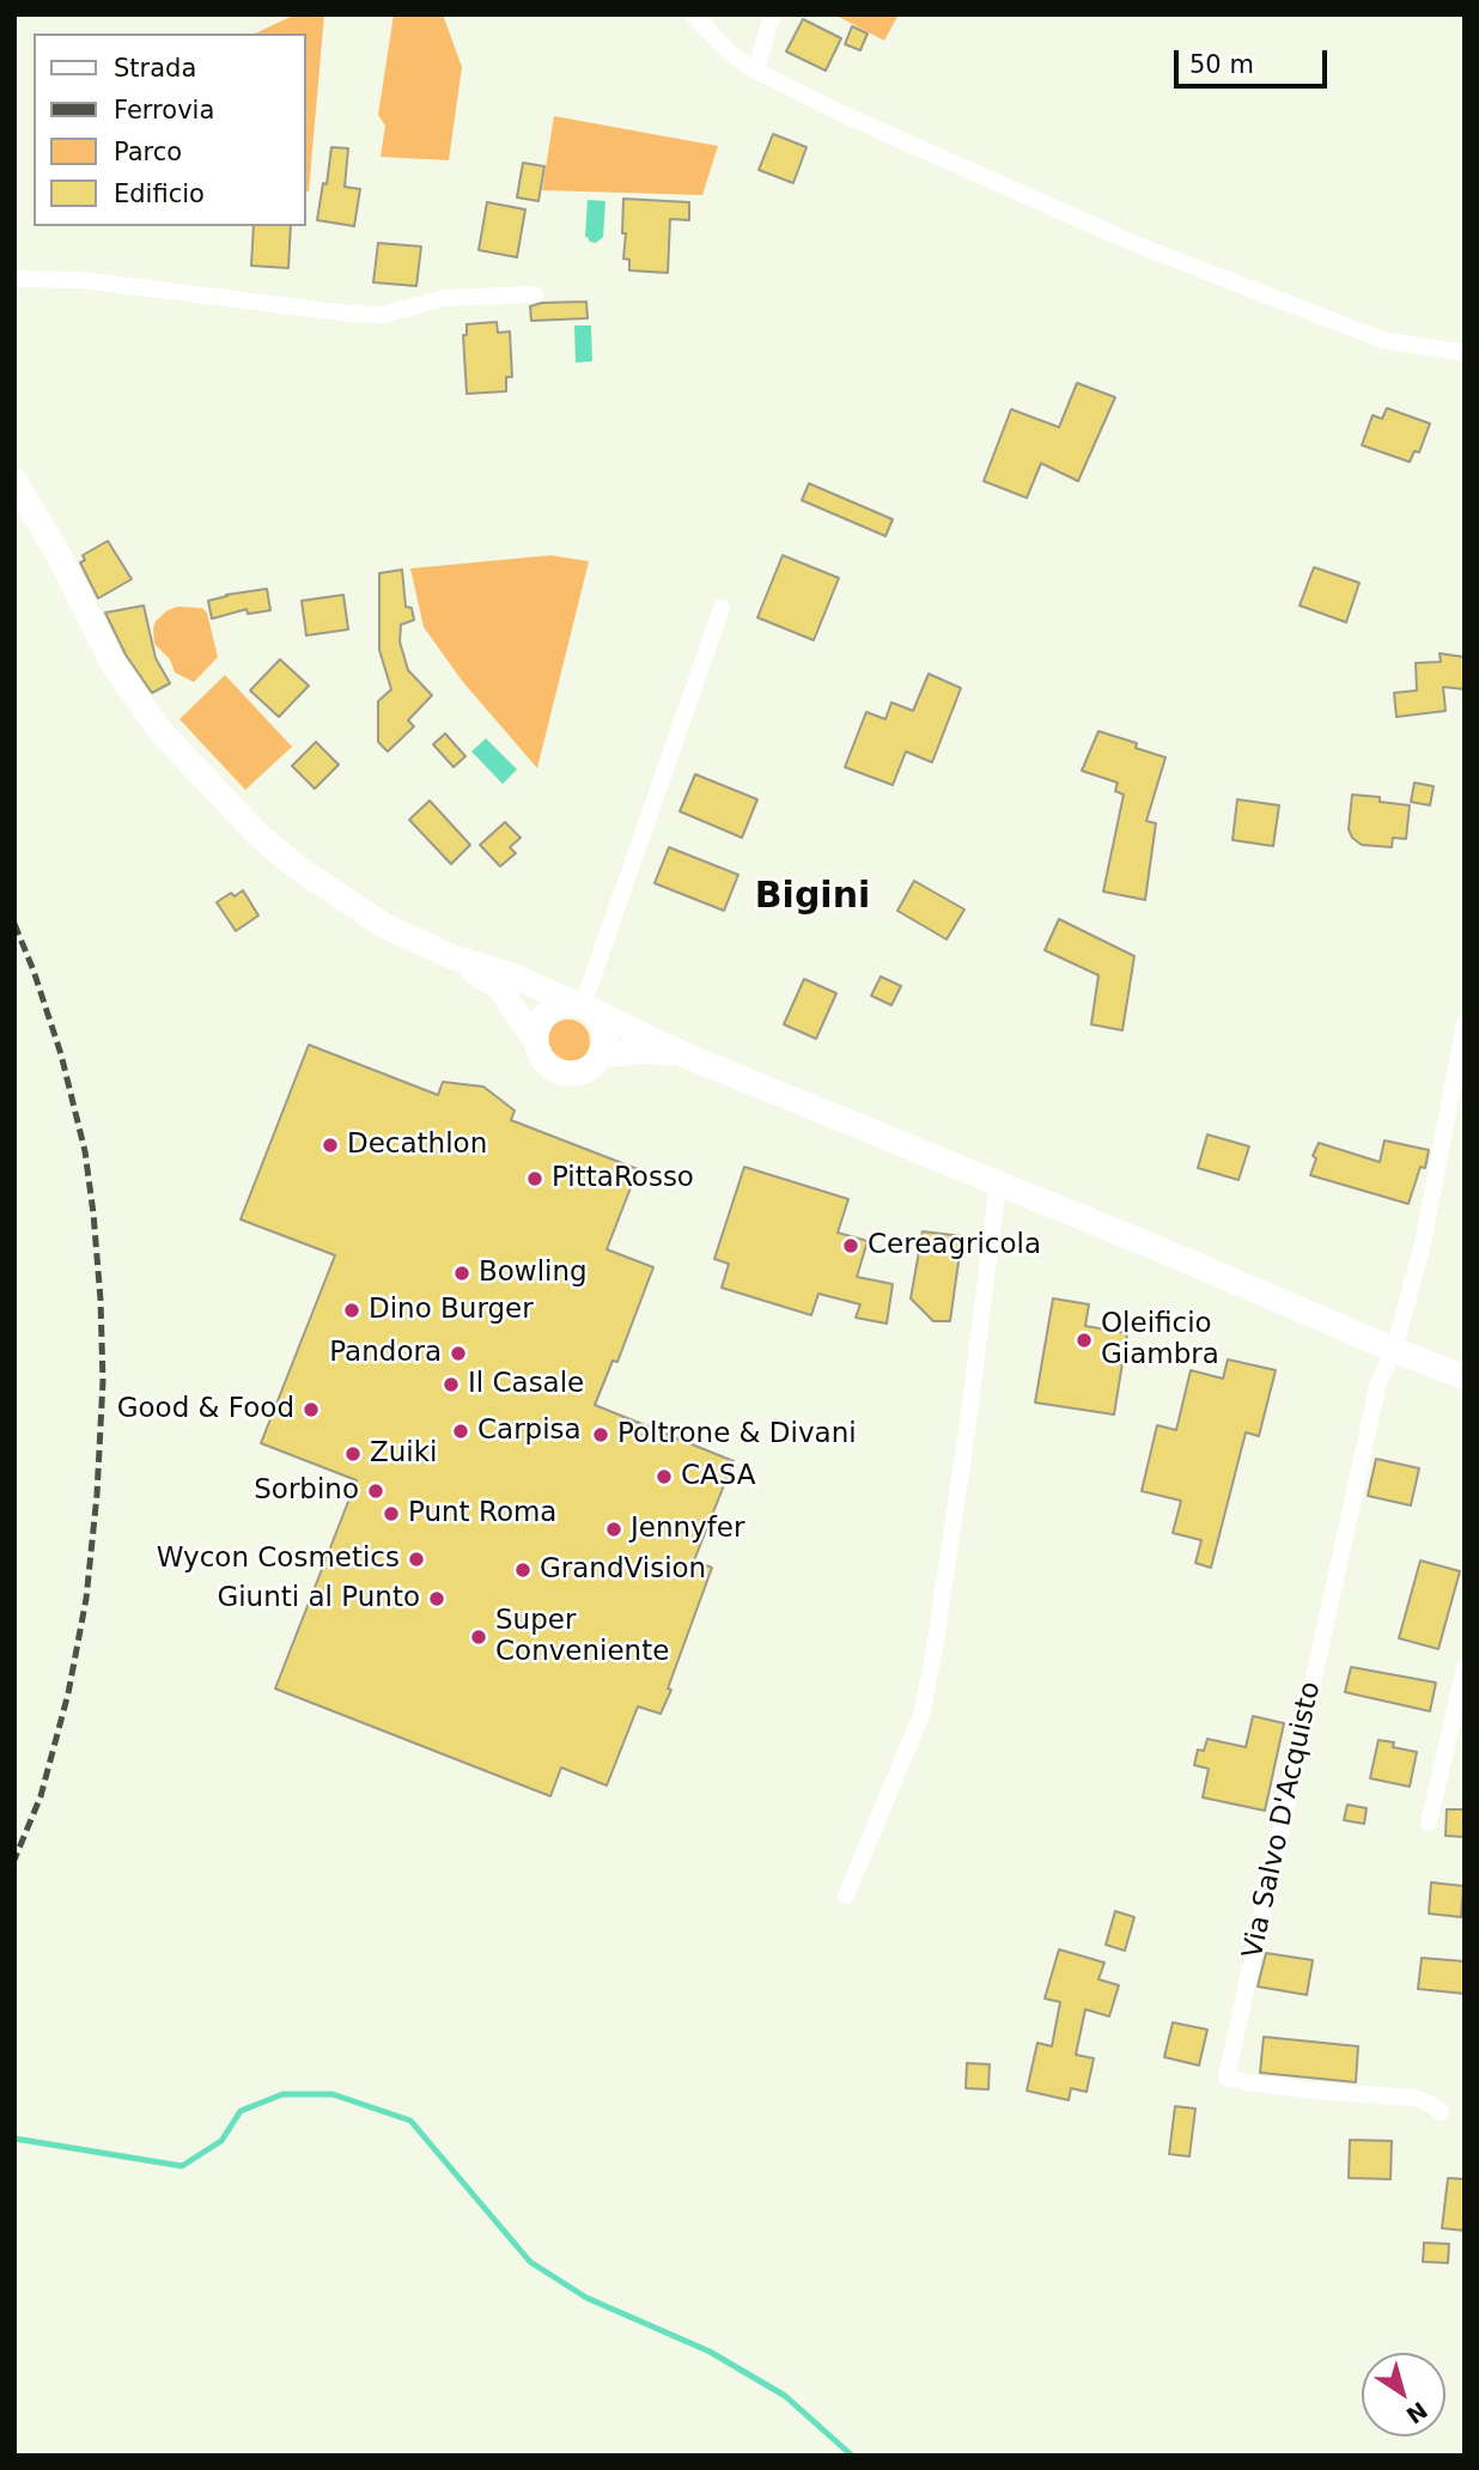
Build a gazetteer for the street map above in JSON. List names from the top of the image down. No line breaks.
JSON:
{"streets":{"street":["Via Salvo D'Acquisto"]},"districts":["Bigini"],"places":["Decathlon","PittaRosso","Cereagricola","Bowling","Dino Burger","Oleificio Giambra","Pandora","Il Casale","Good & Food","Carpisa","Poltrone & Divani","Zuiki","CASA","Sorbino","Punt Roma","Jennyfer","Wycon Cosmetics","GrandVision","Giunti al Punto","Super Conveniente"],"legend":["Strada","Ferrovia","Parco","Edificio"],"scale_bar":"50 m","north":"bottom right"}
